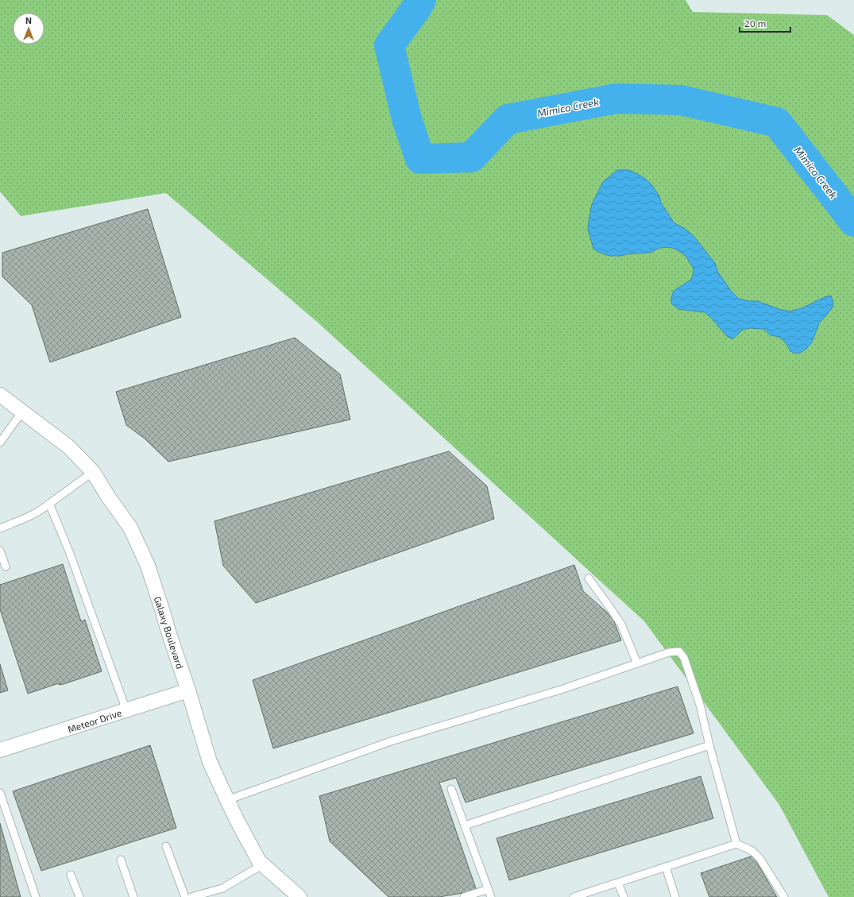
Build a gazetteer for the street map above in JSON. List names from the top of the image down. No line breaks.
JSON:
{"streets":{"street":["Galaxy Boulevard","Meteor Drive"]},"crossings":[["Galaxy Boulevard","Meteor Drive"]],"water":["Mimico Creek"],"scale_bar":"20 m","north":"top"}
